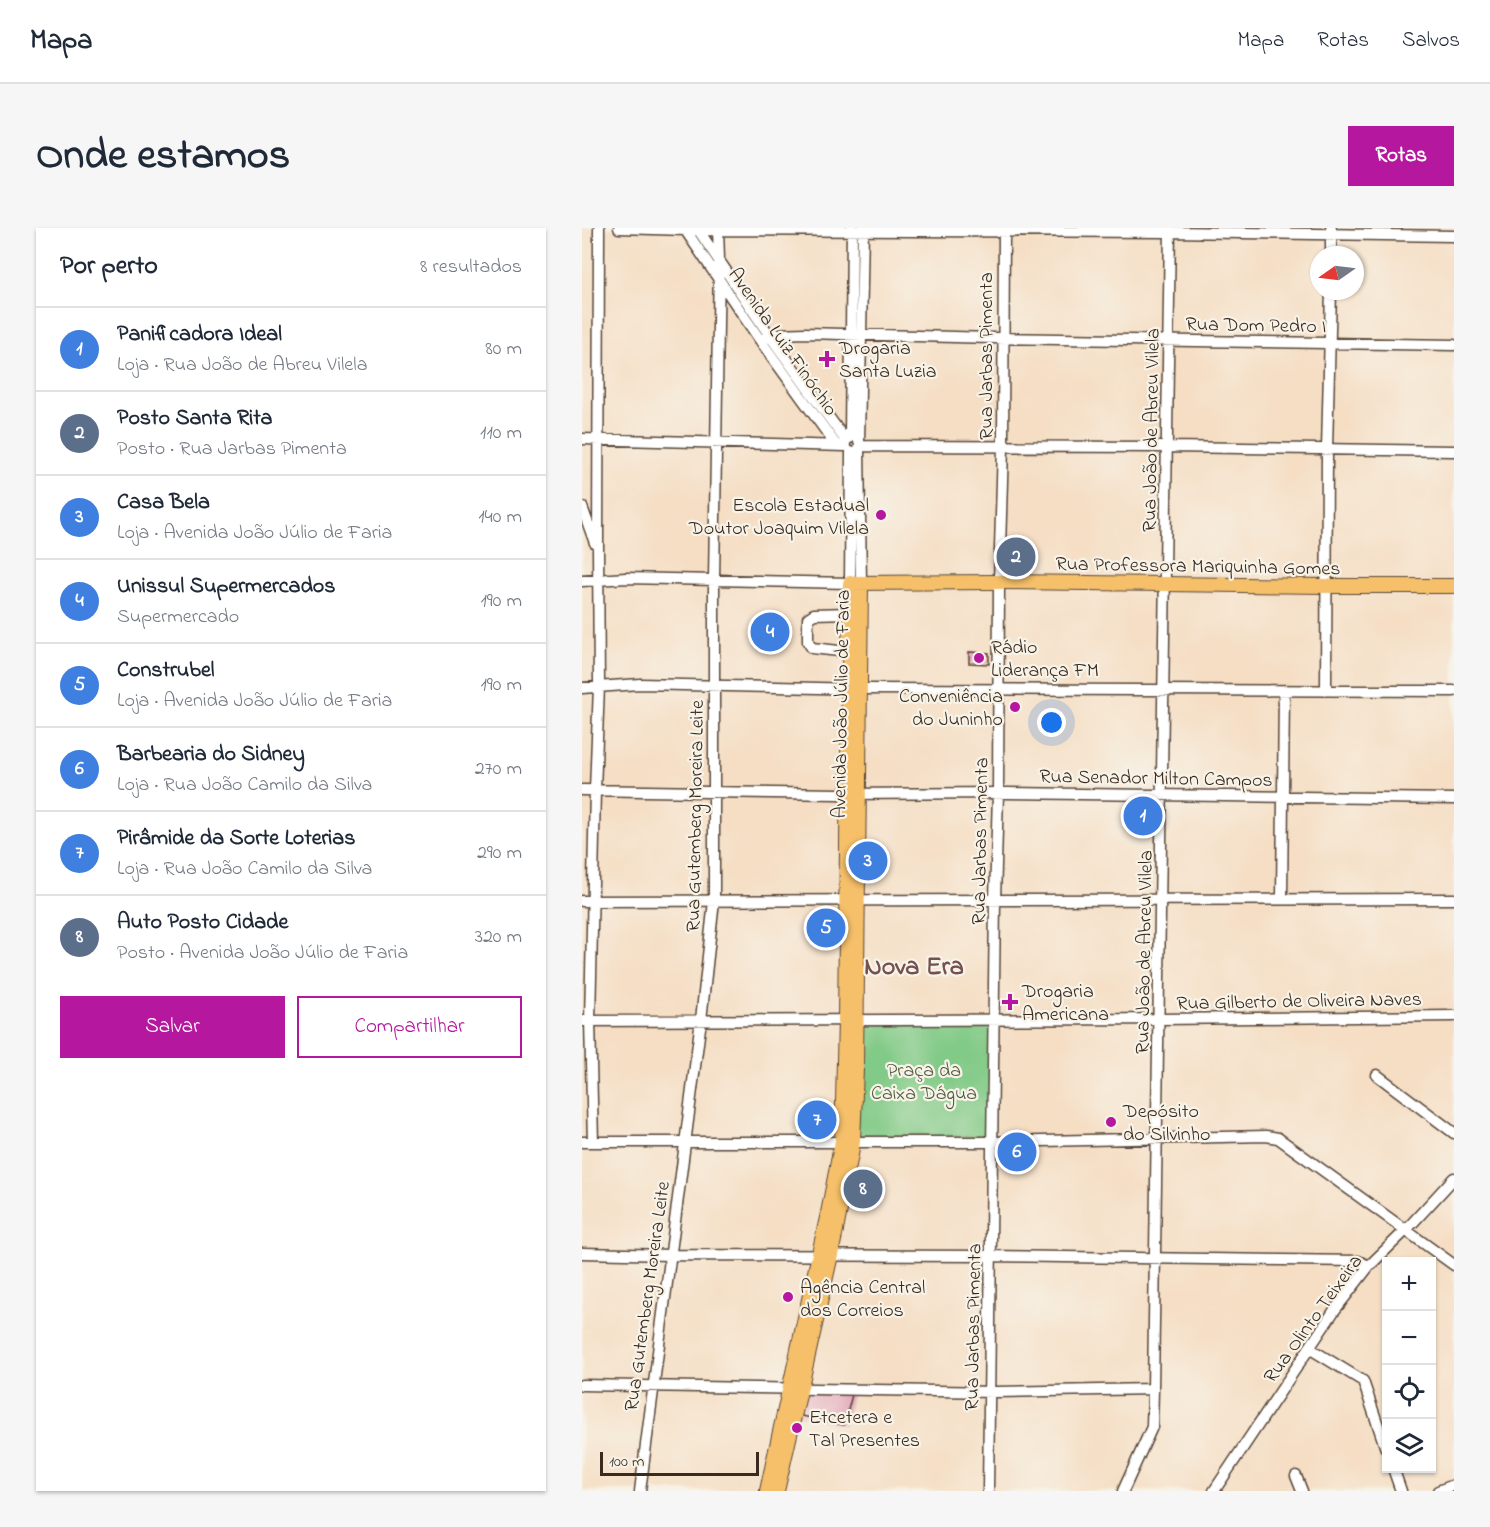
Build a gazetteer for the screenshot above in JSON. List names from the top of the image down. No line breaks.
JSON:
{"streets":{"main road":["Rua Professora Mariquinha Gomes","Avenida João Júlio de Faria"],"street":["Rua Dom Pedro I","Avenida Luiz Finóchio","Rua Jarbas Pimenta","Rua João de Abreu Vilela","Rua Senador Milton Campos","Rua Gutemberg Moreira Leite","Rua Gilberto de Oliveira Naves","Rua Olinto Teixeira"]},"crossings":[["Rua Dom Pedro I","Avenida Luiz Finóchio"],["Rua Dom Pedro I","Rua Jarbas Pimenta"],["Rua Dom Pedro I","Rua João de Abreu Vilela"],["Rua Dom Pedro I","Avenida João Júlio de Faria"],["Avenida Luiz Finóchio","Avenida João Júlio de Faria"],["Avenida Luiz Finóchio","Rua Gutemberg Moreira Leite"],["Rua Jarbas Pimenta","Rua Professora Mariquinha Gomes"],["Rua Jarbas Pimenta","Rua Senador Milton Campos"],["Rua Jarbas Pimenta","Rua Gilberto de Oliveira Naves"],["Rua João de Abreu Vilela","Rua Professora Mariquinha Gomes"],["Rua João de Abreu Vilela","Rua Senador Milton Campos"],["Rua João de Abreu Vilela","Rua Gilberto de Oliveira Naves"],["Rua Professora Mariquinha Gomes","Avenida João Júlio de Faria"],["Rua Professora Mariquinha Gomes","Rua Gutemberg Moreira Leite"],["Avenida João Júlio de Faria","Rua Senador Milton Campos"],["Avenida João Júlio de Faria","Rua Gilberto de Oliveira Naves"],["Rua Senador Milton Campos","Rua Gutemberg Moreira Leite"],["Rua Gutemberg Moreira Leite","Rua Gilberto de Oliveira Naves"]],"districts":["Nova Era"],"parks":["Praça da Caixa Dágua"],"places":{"health":["Drogaria Santa Luzia","Drogaria Americana"],"other":["Escola Estadual Doutor Joaquim Vilela","Rádio Liderança FM","Conveniência do Juninho","Depósito do Silvinho","Agência Central dos Correios","Etcetera e Tal Presentes"]},"scale_bar":"100 m","north":"left","page":{"header":"Mapa","nav":["Mapa","Rotas","Salvos"],"title":"Onde estamos","buttons":["Rotas",["Salvar","Compartilhar"]],"heading":["Por perto","8 resultados"],"list":[{"mark":"1","name":"Panificadora Ideal","note":"Loja · Rua João de Abreu Vilela","value":"80 m"},{"mark":"2","name":"Posto Santa Rita","note":"Posto · Rua Jarbas Pimenta","value":"110 m"},{"mark":"3","name":"Casa Bela","note":"Loja · Avenida João Júlio de Faria","value":"140 m"},{"mark":"4","name":"Unissul Supermercados","note":"Supermercado","value":"190 m"},{"mark":"5","name":"Construbel","note":"Loja · Avenida João Júlio de Faria","value":"190 m"},{"mark":"6","name":"Barbearia do Sidney","note":"Loja · Rua João Camilo da Silva","value":"270 m"},{"mark":"7","name":"Pirâmide da Sorte Loterias","note":"Loja · Rua João Camilo da Silva","value":"290 m"},{"mark":"8","name":"Auto Posto Cidade","note":"Posto · Avenida João Júlio de Faria","value":"320 m"}],"pins":["2","4","1","3","5","7","6","8"],"map_buttons":["+","−"],"scale":"100 m"}}
